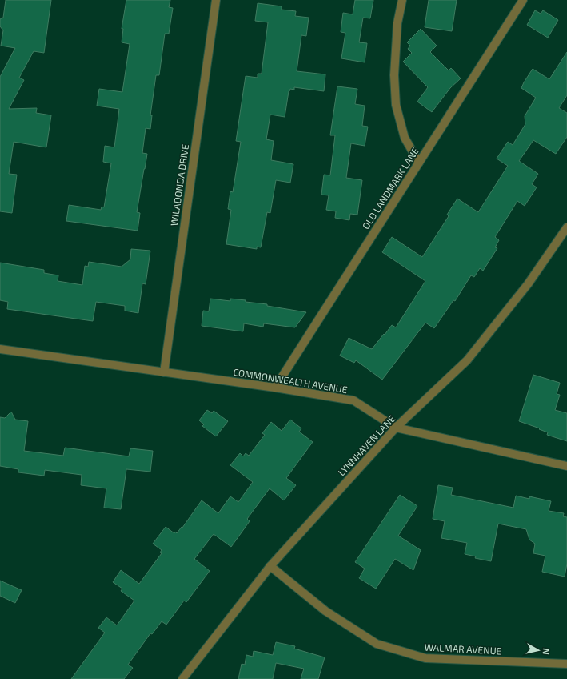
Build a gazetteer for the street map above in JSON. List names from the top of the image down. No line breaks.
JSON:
{"streets":{"street":["WILADONDA DRIVE","OLD LANDMARK LANE","COMMONWEALTH AVENUE","LYNNHAVEN LANE","WALMAR AVENUE"]},"crossings":[["WILADONDA DRIVE","COMMONWEALTH AVENUE"],["OLD LANDMARK LANE","COMMONWEALTH AVENUE"],["COMMONWEALTH AVENUE","LYNNHAVEN LANE"],["LYNNHAVEN LANE","WALMAR AVENUE"]],"north":"right"}
